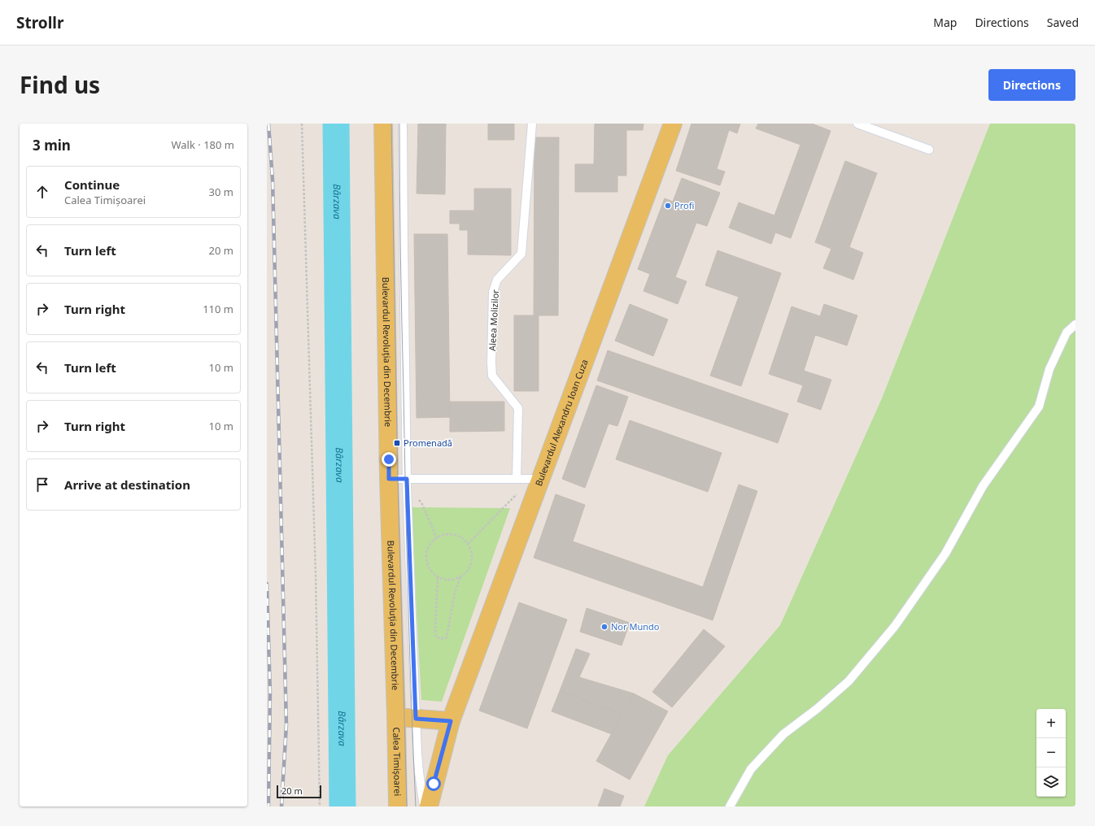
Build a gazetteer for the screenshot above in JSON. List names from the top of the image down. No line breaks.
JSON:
{"streets":{"main road":["Bulevardul Revoluția din Decembrie","Bulevardul Alexandru Ioan Cuza","Calea Timișoarei"],"lane":["Aleea Molizilor"]},"crossings":[["Bulevardul Revoluția din Decembrie","Calea Timișoarei"]],"water":["Bârzava"],"places":{"other":["Profi","Nor Mundo"],"transit":["Promenadă"]},"scale_bar":"20 m","page":{"header":"Strollr","nav":["Map","Directions","Saved"],"title":"Find us","buttons":"Directions","heading":["3 min","Walk · 180 m"],"list":[["Continue","Calea Timișoarei","30 m"],["Turn left","20 m"],["Turn right","110 m"],["Turn left","10 m"],["Turn right","10 m"],"Arrive at destination"],"map_buttons":["+","−"],"scale":"20 m"}}
